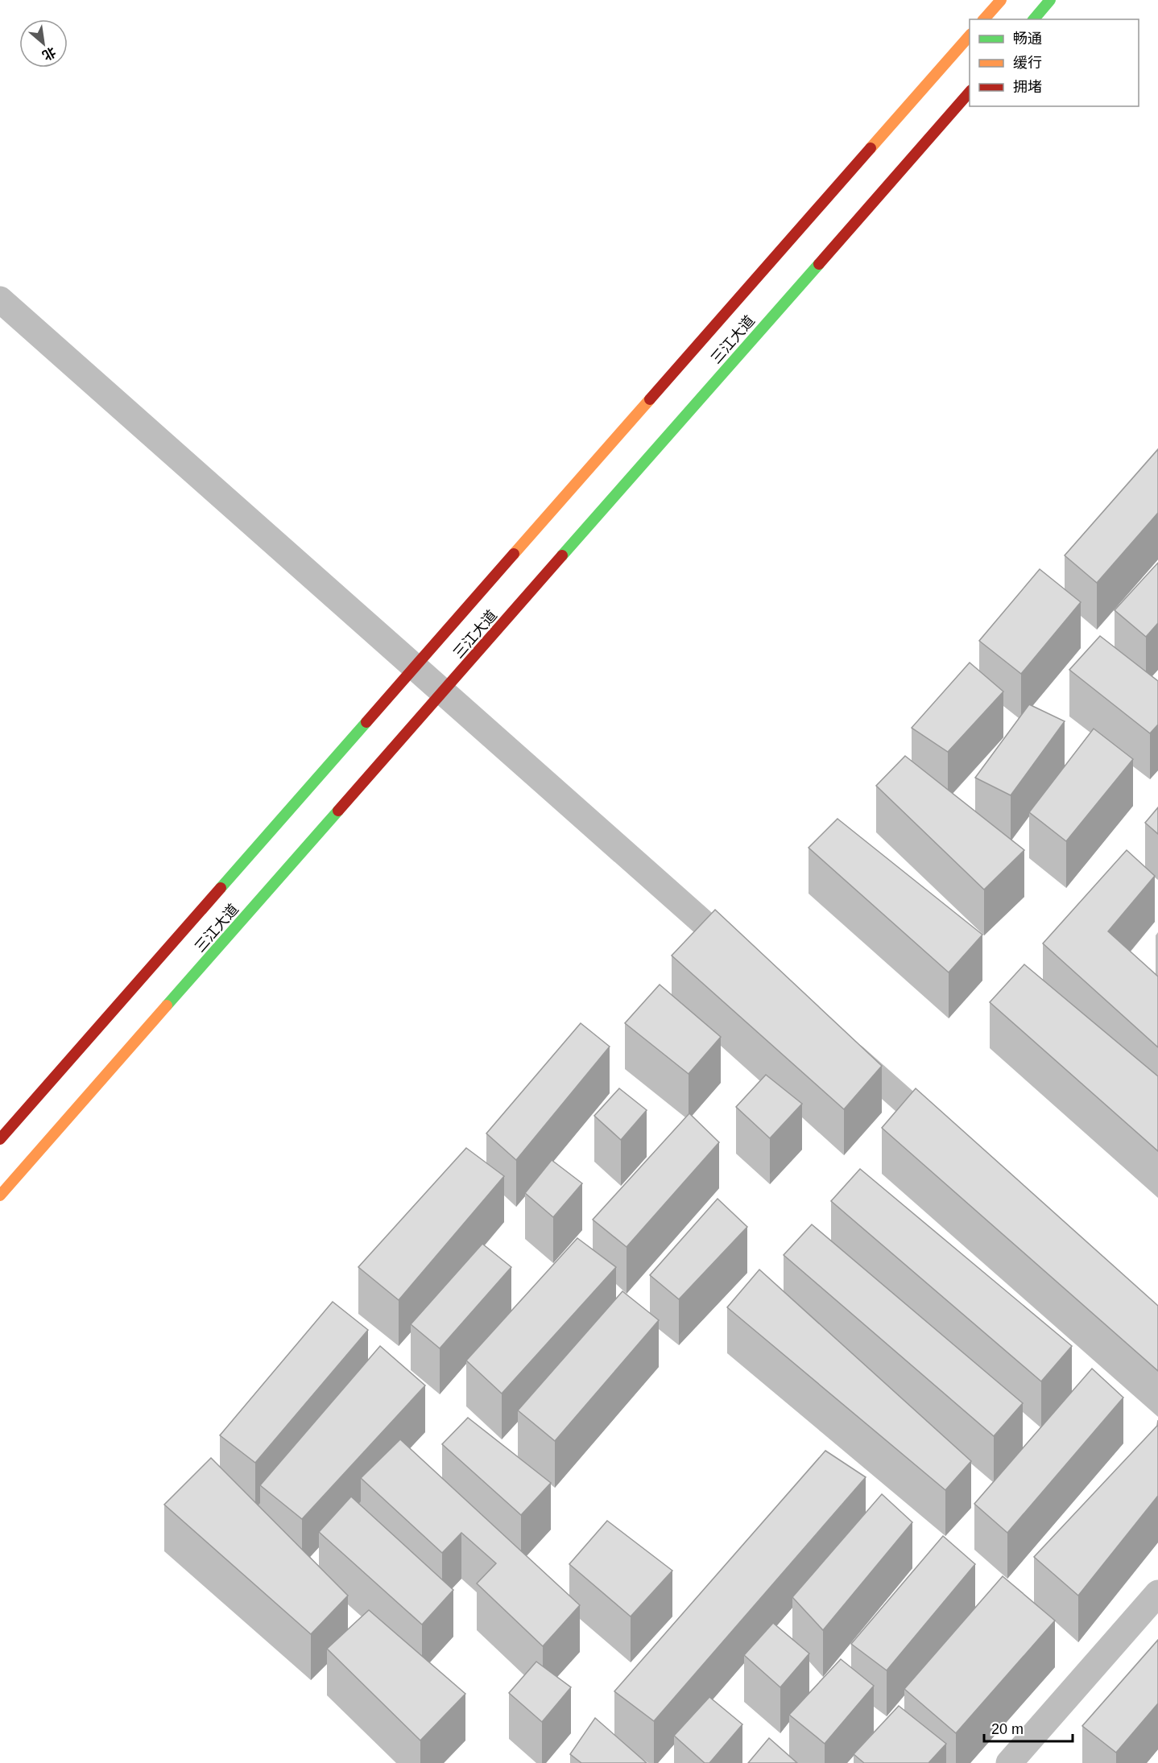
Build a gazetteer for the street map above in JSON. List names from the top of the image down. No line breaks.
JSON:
{"streets":{"main road":["三江大道"]},"legend":["畅通","缓行","拥堵"],"scale_bar":"20 m","north":"bottom right"}
